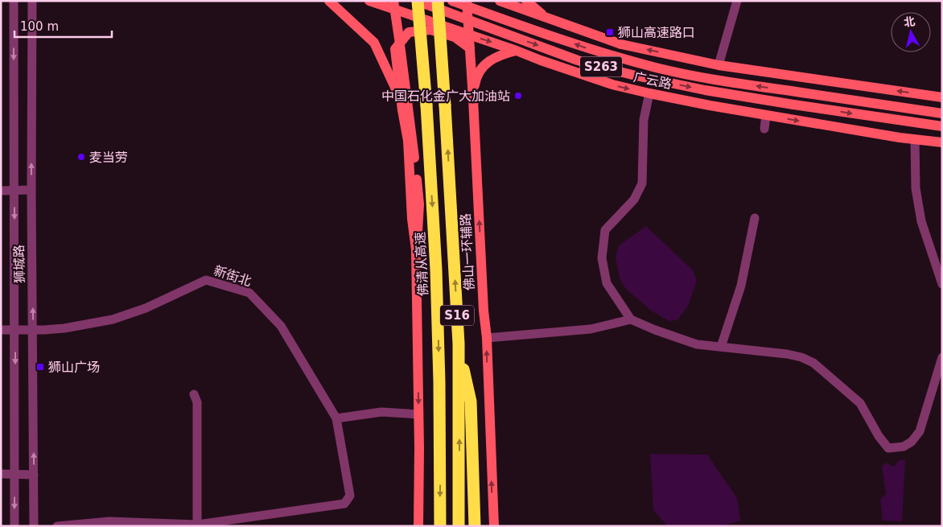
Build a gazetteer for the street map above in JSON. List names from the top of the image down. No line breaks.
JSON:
{"streets":{"highway":["佛清从高速","S16"],"main road":["S263","广云路","佛山一环辅路"],"street":["狮城路","新街北"]},"crossings":[["广云路","佛山一环辅路"],["广云路","佛清从高速"],["狮城路","新街北"]],"places":{"transit":["狮山高速路口","狮山广场"],"other":["中国石化金广大加油站","麦当劳"]},"scale_bar":"100 m","north":"top"}
